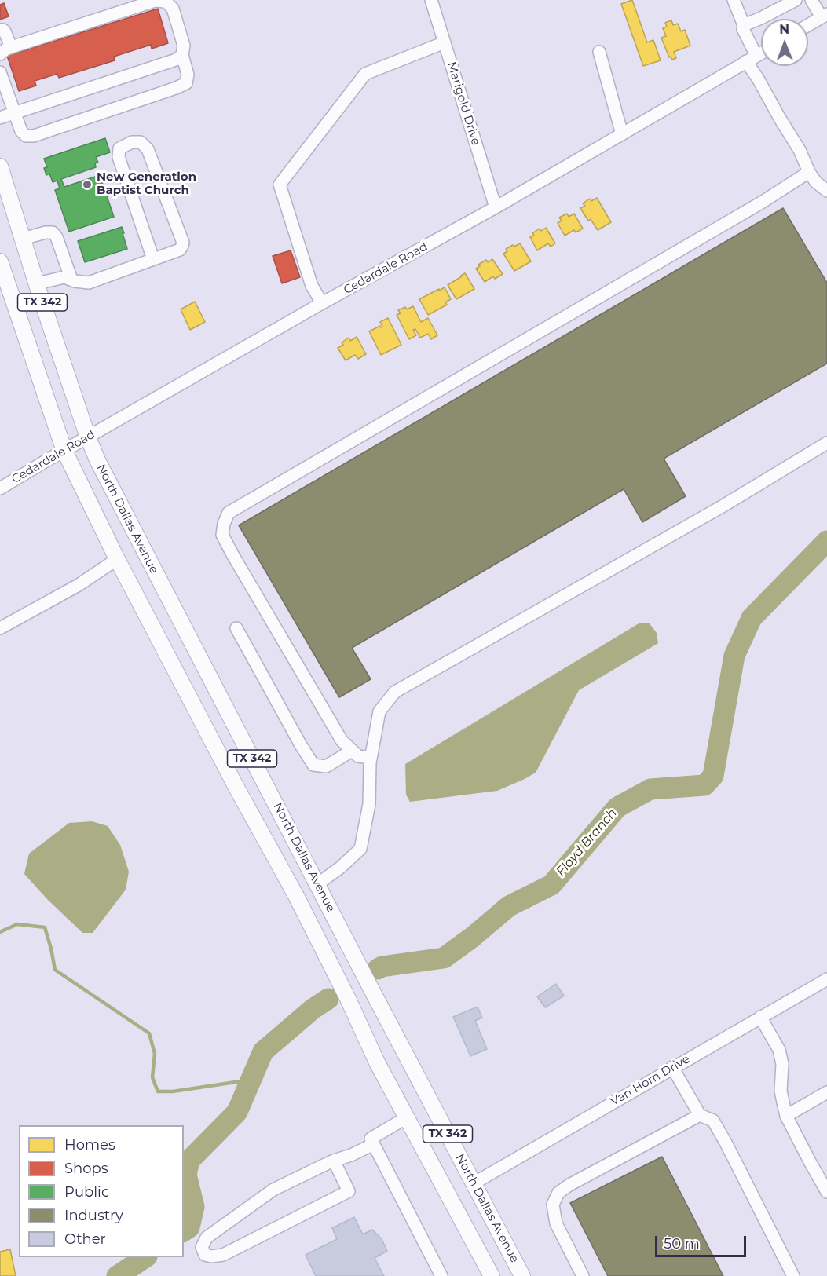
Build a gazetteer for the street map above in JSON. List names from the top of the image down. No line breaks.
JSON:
{"streets":{"main road":["TX 342","North Dallas Avenue"],"street":["Marigold Drive","Cedardale Road","Van Horn Drive"]},"crossings":[["Marigold Drive","Cedardale Road"],["Cedardale Road","TX 342"],["Cedardale Road","North Dallas Avenue"],["TX 342","North Dallas Avenue"],["North Dallas Avenue","Van Horn Drive"]],"water":["Floyd Branch"],"places":["New Generation Baptist Church"],"legend":["Homes","Shops","Public","Industry","Other"],"scale_bar":"50 m","north":"top"}
